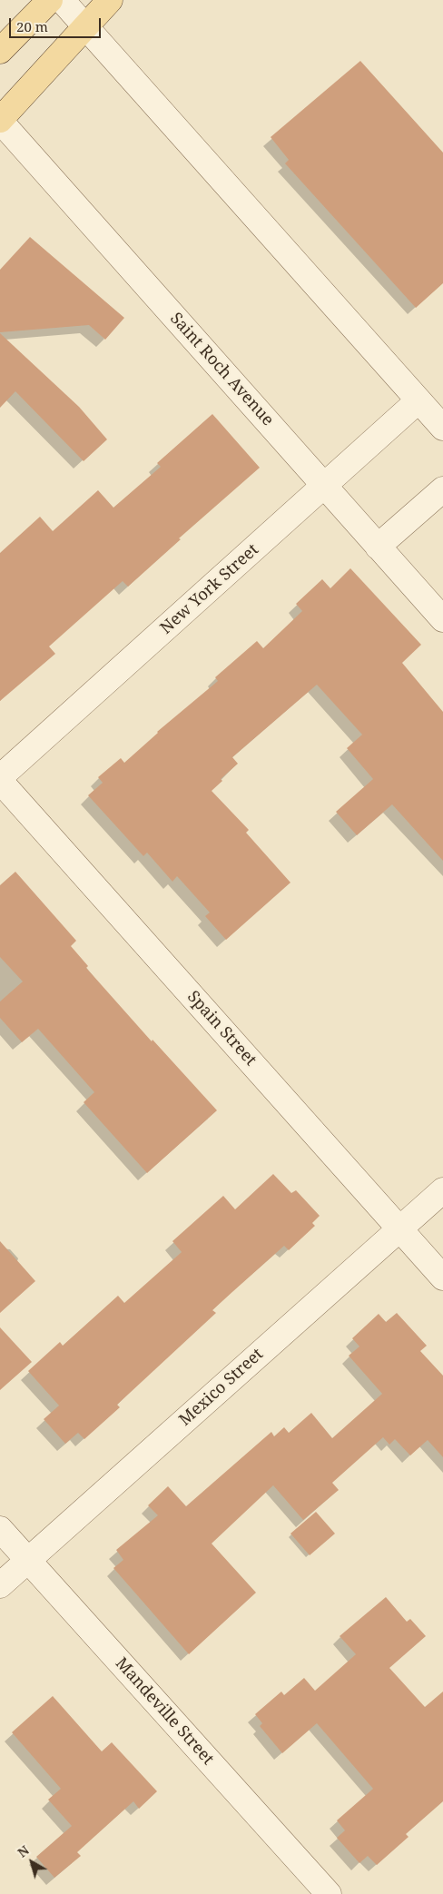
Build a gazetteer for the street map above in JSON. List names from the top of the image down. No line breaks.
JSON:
{"streets":{"street":["Saint Roch Avenue","New York Street","Spain Street","Mexico Street","Mandeville Street"]},"crossings":[["Saint Roch Avenue","New York Street"],["New York Street","Spain Street"],["Spain Street","Mexico Street"],["Mexico Street","Mandeville Street"]],"scale_bar":"20 m","north":"top left"}
